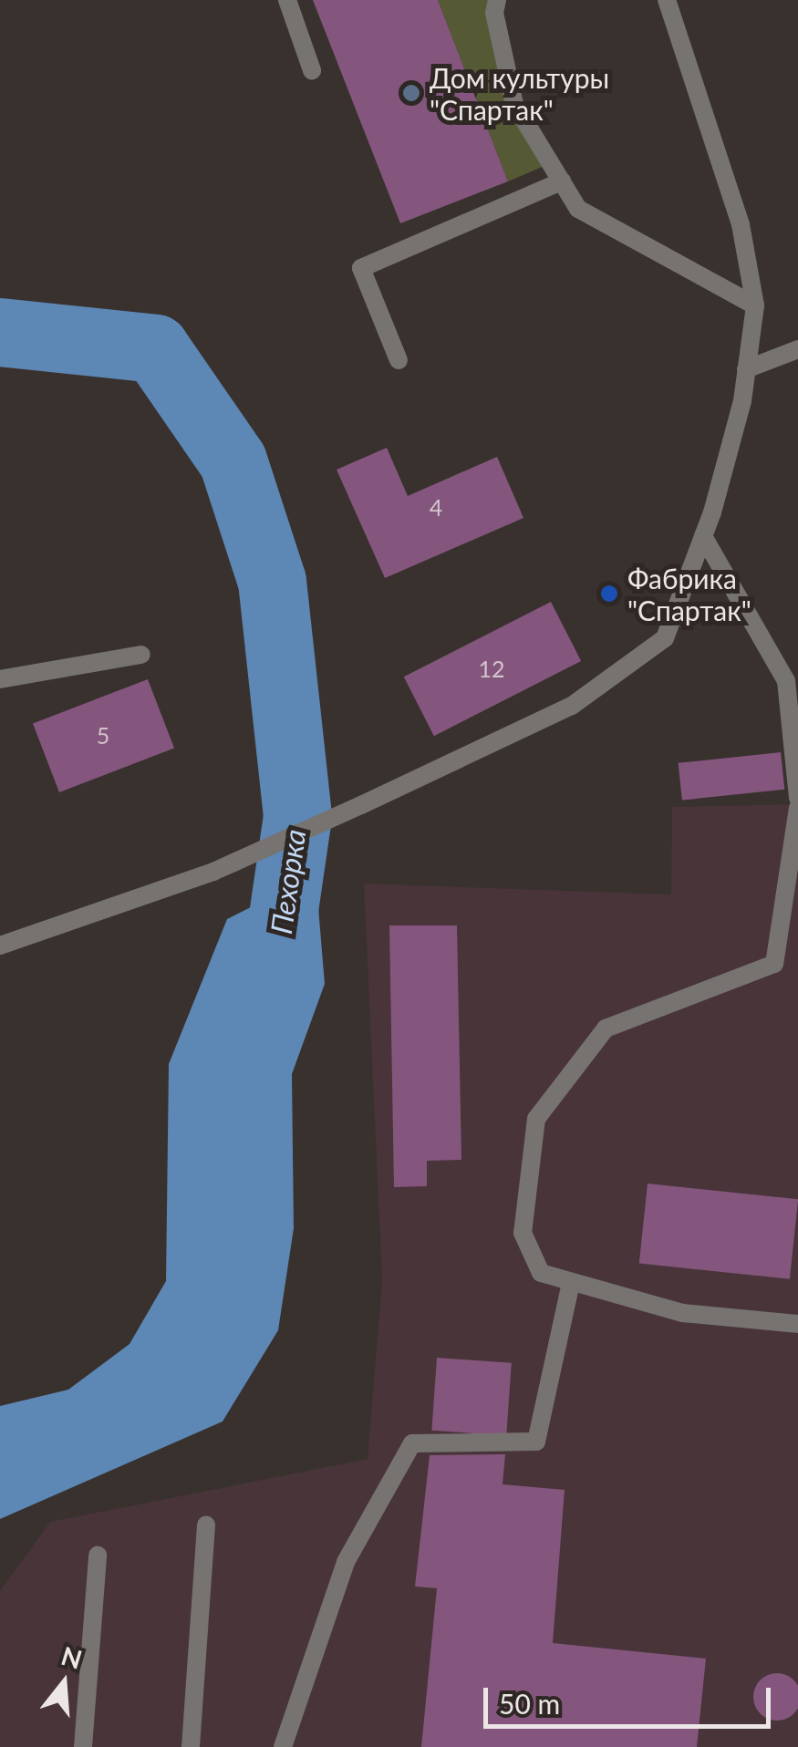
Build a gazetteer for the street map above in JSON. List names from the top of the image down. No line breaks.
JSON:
{"water":["Пехорка"],"places":["Дом культуры \"Спартак\"","Фабрика \"Спартак\""],"house_numbers":["4","12","5"],"scale_bar":"50 m","north":"top"}
